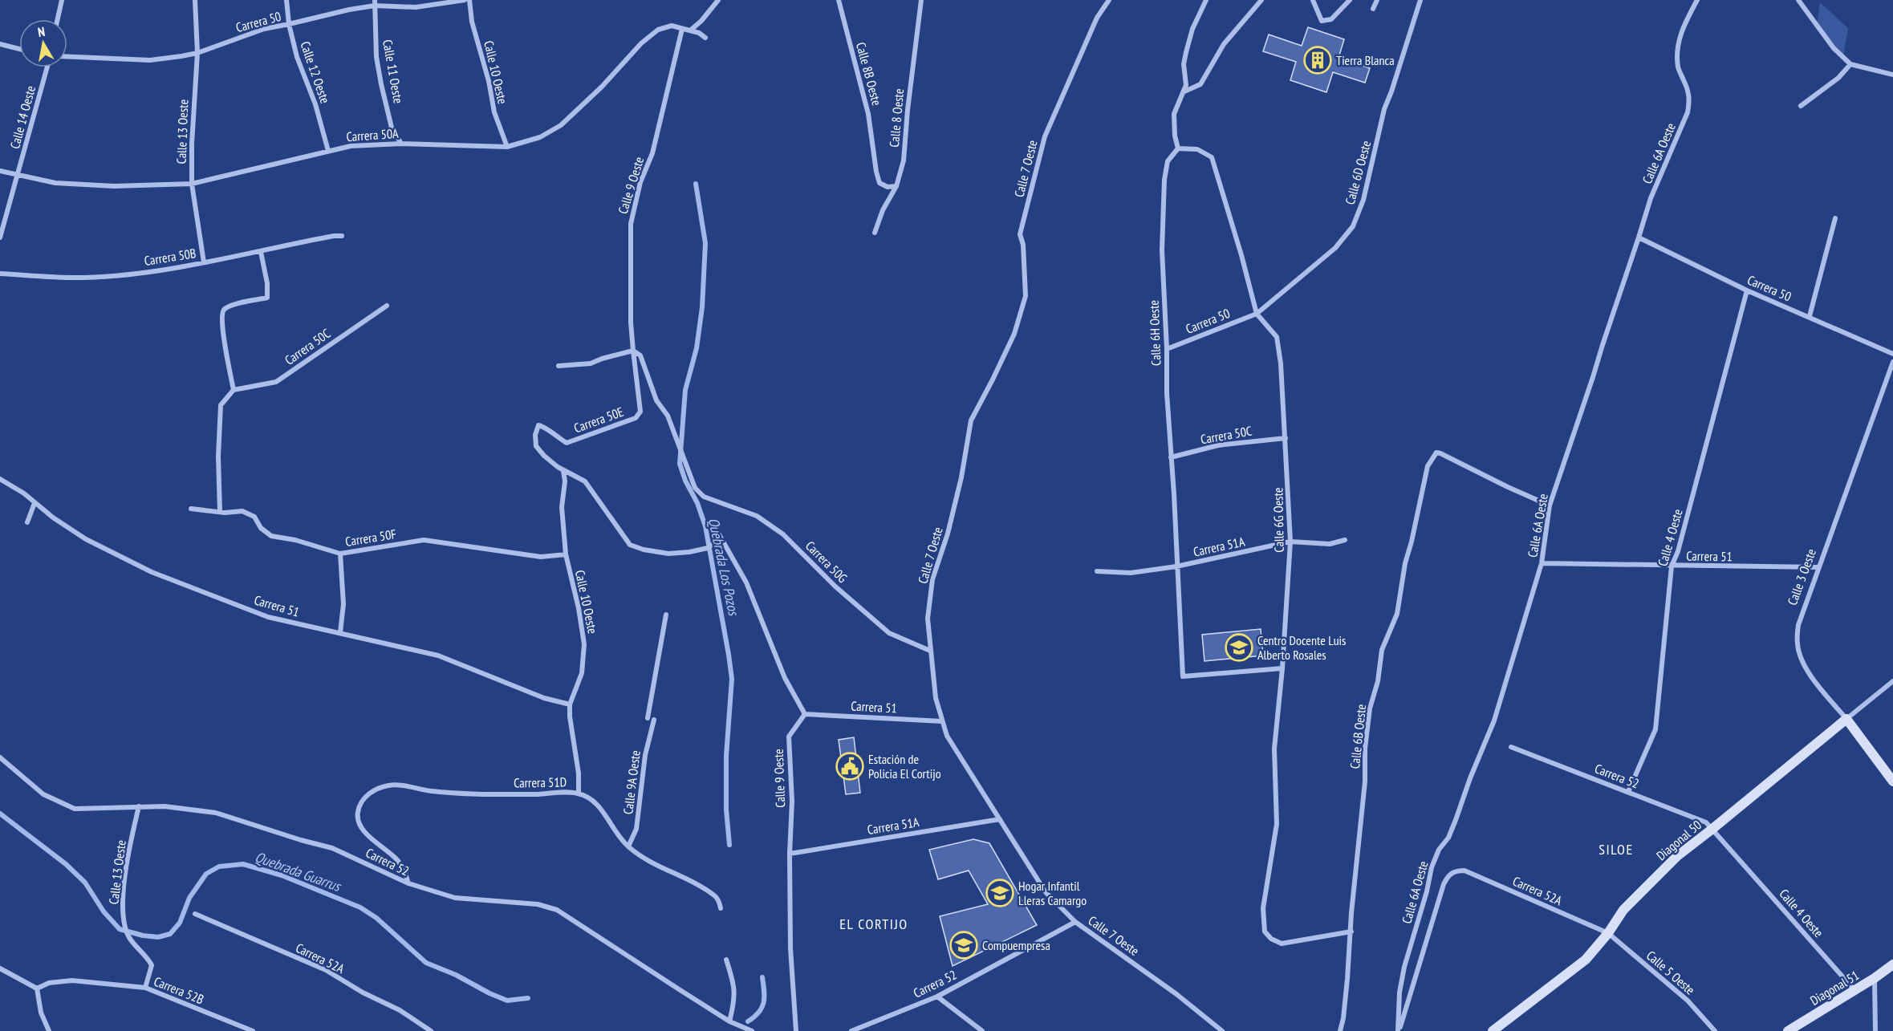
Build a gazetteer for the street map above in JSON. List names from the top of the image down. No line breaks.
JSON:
{"streets":{"street":["Carrera 50","Calle 11 Oeste","Calle 12 Oeste","Calle 10 Oeste","Calle 8B Oeste","Calle 14 Oeste","Calle 8 Oeste","Calle 13 Oeste","Carrera 50A","Calle 6A Oeste","Calle 7 Oeste","Calle 6D Oeste","Calle 9 Oeste","Carrera 50B","Calle 6H Oeste","Carrera 50C","Carrera 50E","Calle 6G Oeste","Carrera 50F","Calle 4 Oeste","Carrera 51A","Carrera 51","Carrera 50G","Calle 3 Oeste","Calle 6B Oeste","Carrera 52","Carrera 51D","Calle 9A Oeste","Diagonal 50","Carrera 52A","Calle 5 Oeste","Diagonal 51","Carrera 52B"]},"crossings":[["Carrera 50","Calle 11 Oeste"],["Carrera 50","Calle 12 Oeste"],["Carrera 50","Calle 13 Oeste"],["Carrera 50","Calle 6A Oeste"],["Carrera 50","Calle 6D Oeste"],["Carrera 50","Calle 6H Oeste"],["Carrera 50","Calle 6G Oeste"],["Carrera 50","Calle 4 Oeste"],["Calle 11 Oeste","Carrera 50A"],["Calle 12 Oeste","Carrera 50A"],["Calle 10 Oeste","Carrera 50A"],["Calle 10 Oeste","Carrera 50E"],["Calle 10 Oeste","Carrera 50F"],["Calle 10 Oeste","Carrera 51"],["Calle 10 Oeste","Carrera 51D"],["Calle 8B Oeste","Calle 8 Oeste"],["Calle 14 Oeste","Carrera 50A"],["Calle 13 Oeste","Carrera 50A"],["Calle 13 Oeste","Carrera 50B"],["Calle 13 Oeste","Carrera 52"],["Calle 13 Oeste","Carrera 52B"],["Carrera 50A","Calle 9 Oeste"],["Calle 6A Oeste","Carrera 51"],["Calle 6A Oeste","Calle 6B Oeste"],["Calle 6A Oeste","Carrera 52A"],["Calle 7 Oeste","Carrera 51A"],["Calle 7 Oeste","Carrera 51"],["Calle 7 Oeste","Carrera 50G"],["Calle 7 Oeste","Carrera 52"],["Calle 6D Oeste","Calle 6G Oeste"],["Calle 9 Oeste","Carrera 50E"],["Calle 9 Oeste","Carrera 51A"],["Calle 9 Oeste","Carrera 51"],["Calle 9 Oeste","Carrera 50G"],["Calle 6H Oeste","Carrera 50C"],["Calle 6H Oeste","Calle 6G Oeste"],["Calle 6H Oeste","Carrera 51A"],["Carrera 50C","Calle 6G Oeste"],["Calle 6G Oeste","Carrera 51A"],["Calle 6G Oeste","Calle 6B Oeste"],["Calle 4 Oeste","Carrera 51"],["Calle 4 Oeste","Carrera 52"],["Calle 4 Oeste","Diagonal 50"],["Calle 4 Oeste","Diagonal 51"],["Carrera 51","Calle 3 Oeste"],["Calle 3 Oeste","Diagonal 50"],["Carrera 52","Carrera 51D"],["Carrera 52","Diagonal 50"],["Carrera 51D","Calle 9A Oeste"],["Diagonal 50","Carrera 52A"],["Diagonal 50","Calle 5 Oeste"],["Carrera 52A","Calle 5 Oeste"]],"districts":["SILOE","EL CORTIJO"],"water":["Quebrada Los Pozos","Quebrada Guarrus"],"places":{"building":["Tierra Blanca"],"school or university":["Centro Docente Luis Alberto Rosales","Hogar Infantil Lleras Camargo","Compuempresa"],"public building":["Estación de Policia El Cortijo"]},"north":"top"}
